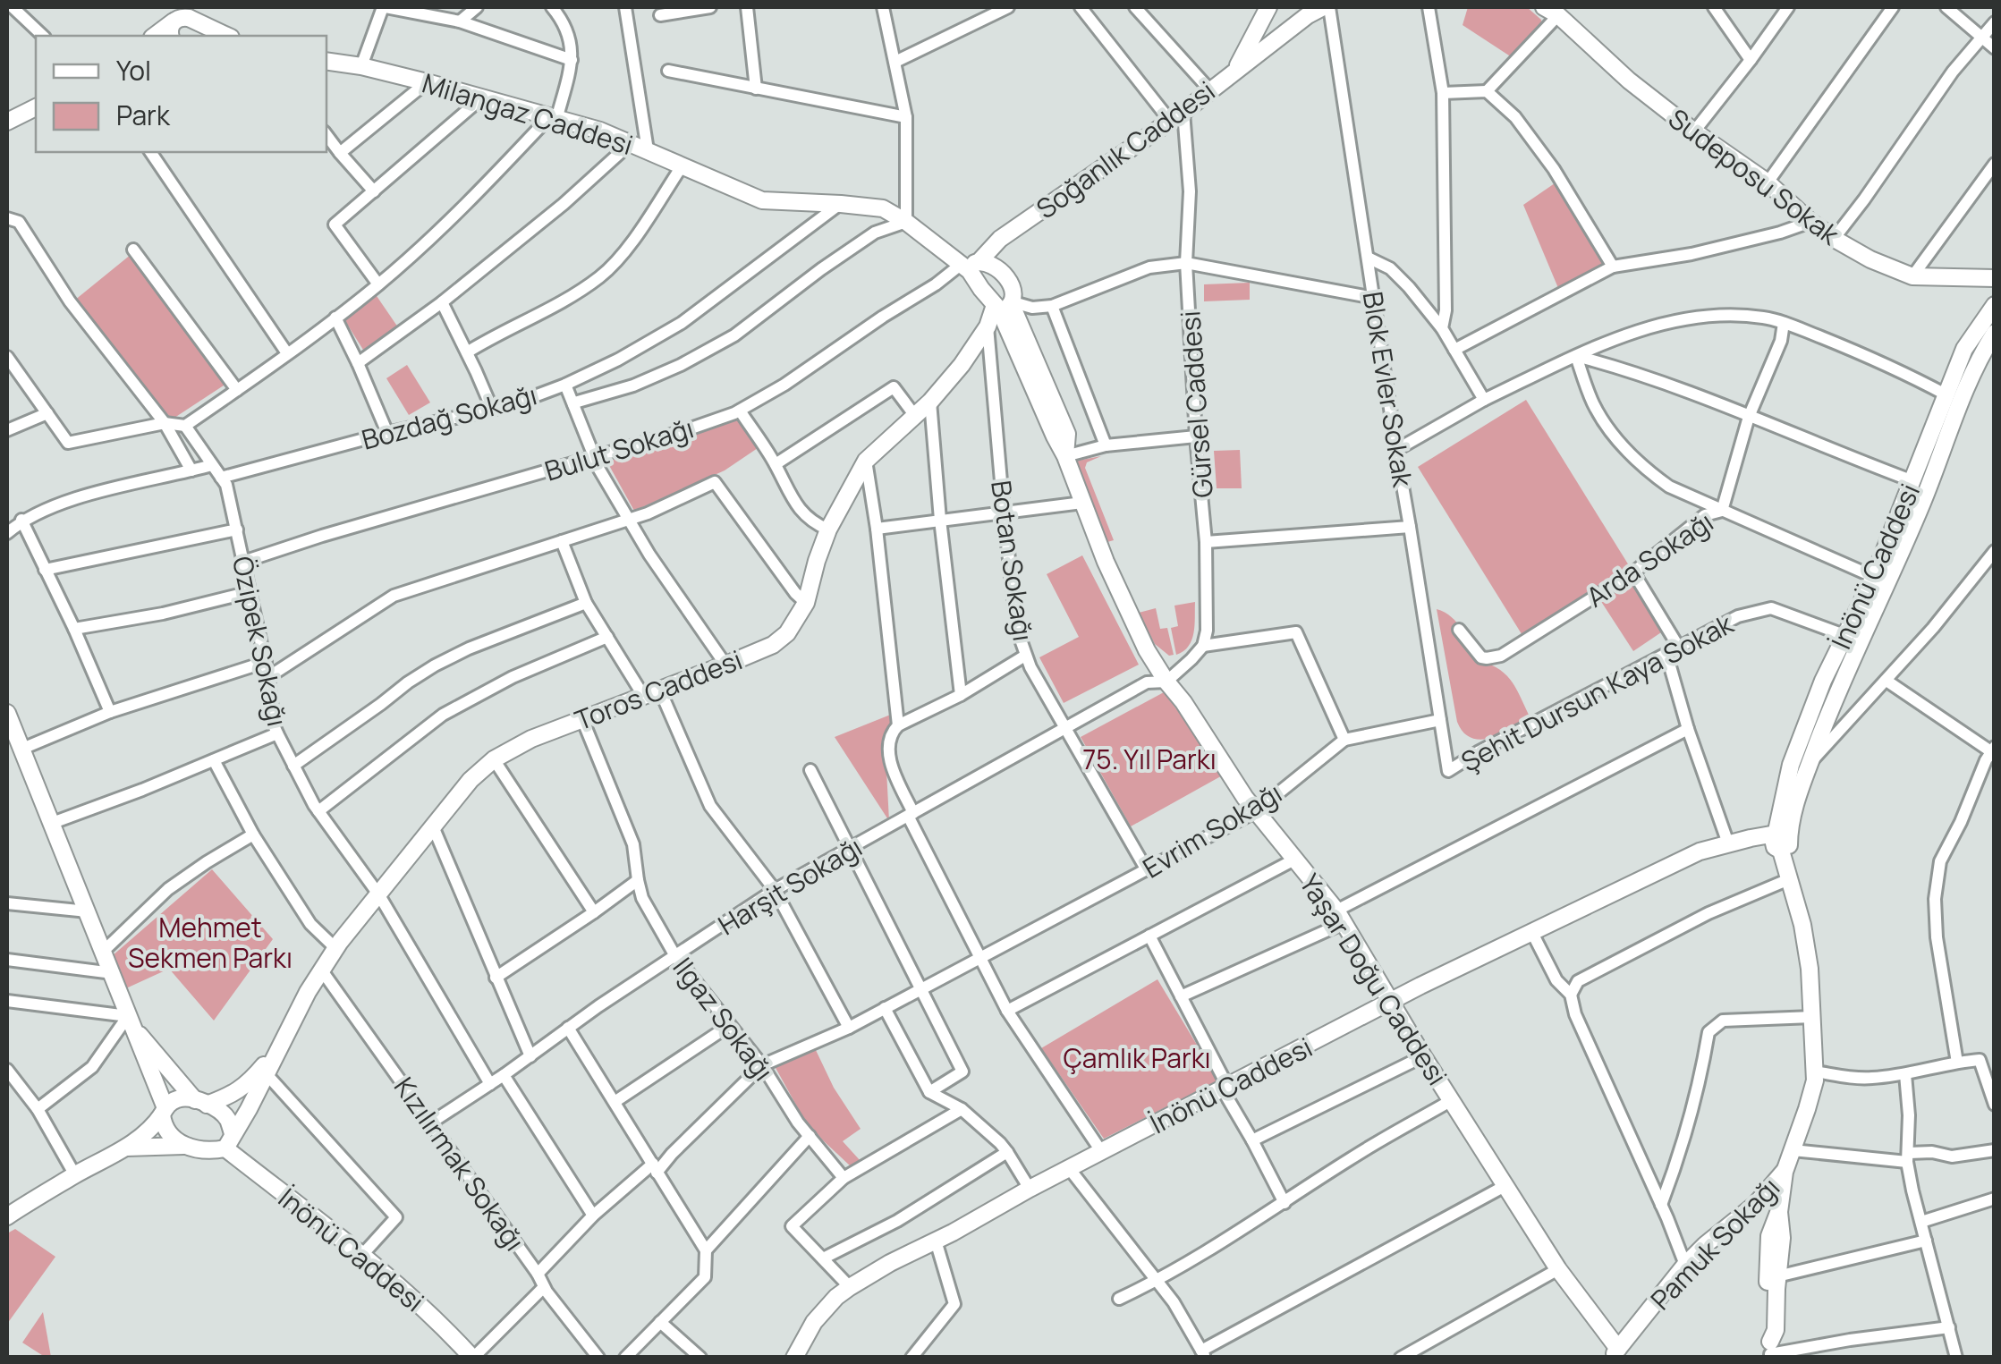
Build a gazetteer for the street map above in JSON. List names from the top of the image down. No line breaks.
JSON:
{"streets":{"street":["Milangaz Caddesi","Soğanlık Caddesi","Sudeposu Sokak","Blok Evler Sokak","Gürsel Caddesi","Bozdağ Sokağı","Bulut Sokağı","Arda Sokağı","Botan Sokağı","İnönü Caddesi","Özipek Sokağı","Toros Caddesi","Şehit Dursun Kaya Sokak","Evrim Sokağı","Harşit Sokağı","Yaşar Doğu Caddesi","Ilgaz Sokağı","Kızılırmak Sokağı","Pamuk Sokağı"]},"crossings":[["Milangaz Caddesi","Soğanlık Caddesi"],["Milangaz Caddesi","Bozdağ Sokağı"],["Milangaz Caddesi","Bulut Sokağı"],["Soğanlık Caddesi","Gürsel Caddesi"],["Soğanlık Caddesi","Bulut Sokağı"],["Blok Evler Sokak","Şehit Dursun Kaya Sokak"],["Bozdağ Sokağı","Özipek Sokağı"],["Bulut Sokağı","Özipek Sokağı"],["Botan Sokağı","Toros Caddesi"],["Botan Sokağı","Evrim Sokağı"],["Botan Sokağı","Harşit Sokağı"],["İnönü Caddesi","Toros Caddesi"],["İnönü Caddesi","Şehit Dursun Kaya Sokak"],["İnönü Caddesi","Yaşar Doğu Caddesi"],["Özipek Sokağı","Toros Caddesi"],["Özipek Sokağı","Harşit Sokağı"],["Toros Caddesi","Yaşar Doğu Caddesi"],["Toros Caddesi","Ilgaz Sokağı"],["Toros Caddesi","Kızılırmak Sokağı"],["Evrim Sokağı","Yaşar Doğu Caddesi"],["Evrim Sokağı","Ilgaz Sokağı"],["Harşit Sokağı","Yaşar Doğu Caddesi"],["Harşit Sokağı","Ilgaz Sokağı"],["Harşit Sokağı","Kızılırmak Sokağı"]],"parks":["75. Yıl Parkı","Mehmet Sekmen Parkı","Çamlık Parkı"],"legend":["Yol","Park"]}
